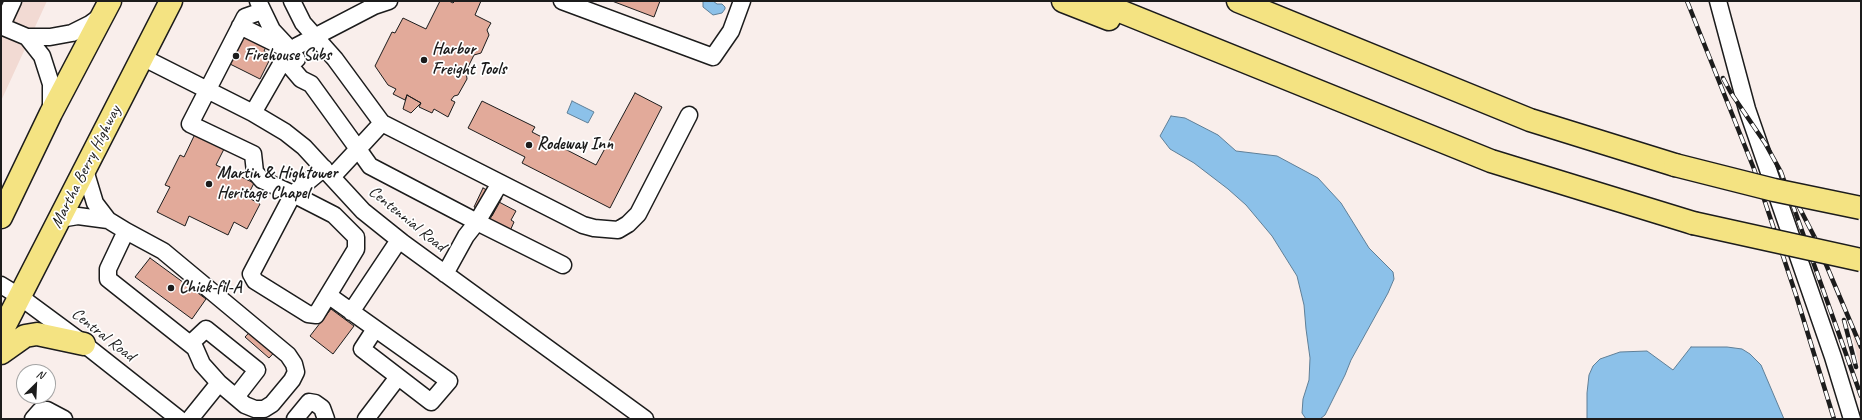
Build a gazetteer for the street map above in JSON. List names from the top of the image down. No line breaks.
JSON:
{"streets":{"highway":["Martha Berry Highway"],"street":["Centennial Road","Central Road"]},"crossings":[["Martha Berry Highway","Centennial Road"],["Martha Berry Highway","Central Road"]],"places":["Firehouse Subs","Harbor Freight Tools","Rodeway Inn","Martin & Hightower Heritage Chapel","Chick-fil-A"],"north":"top right"}
